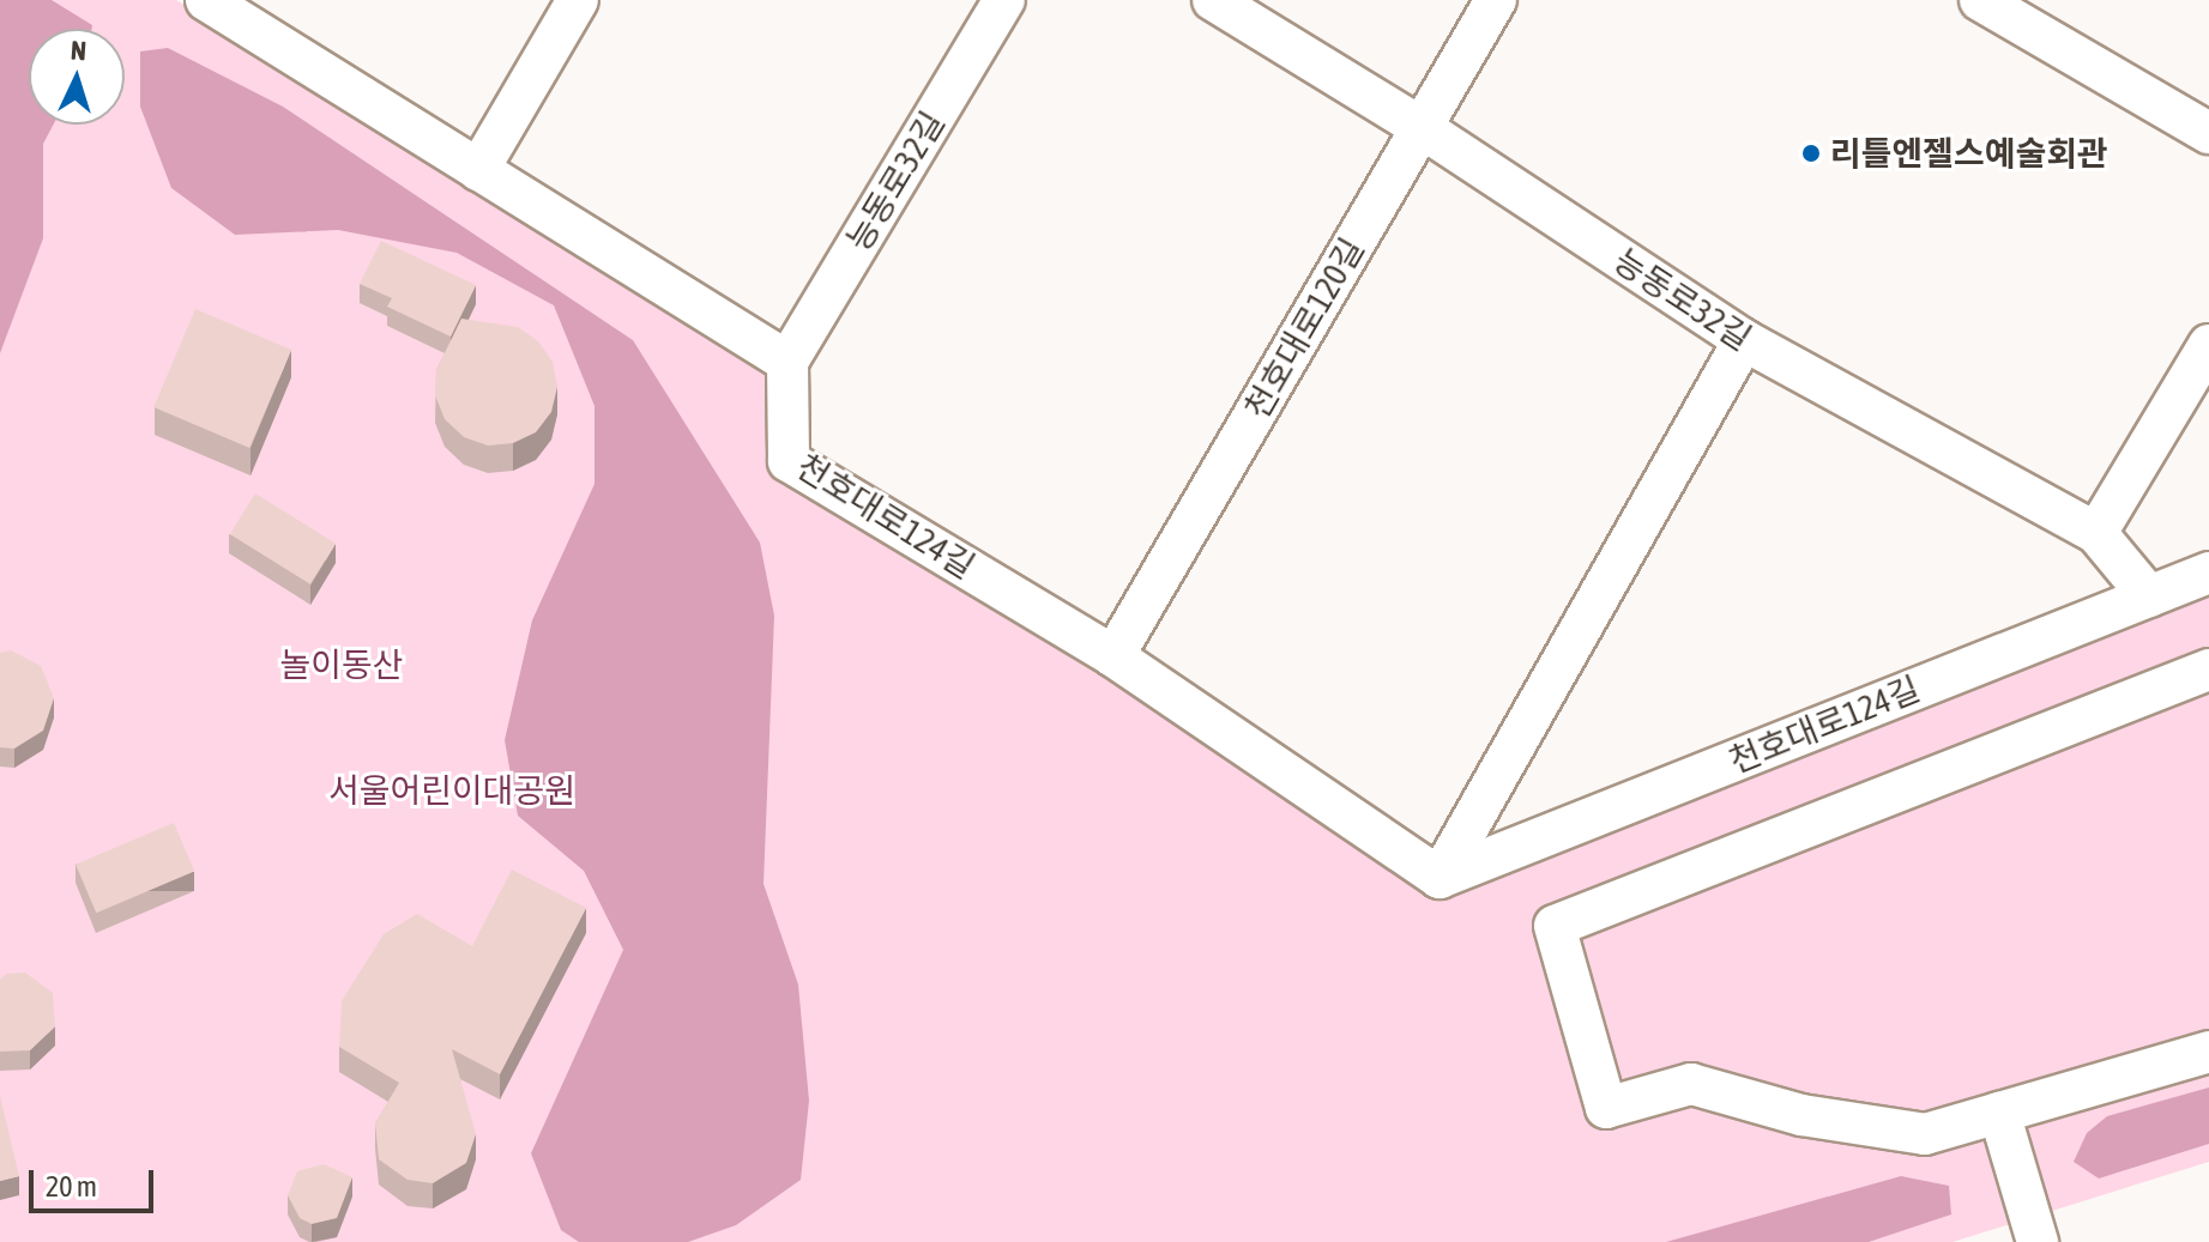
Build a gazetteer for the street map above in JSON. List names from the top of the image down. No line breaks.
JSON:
{"streets":{"street":["능동로32길","천호대로120길","천호대로124길"]},"crossings":[["능동로32길","천호대로120길"],["능동로32길","천호대로124길"],["천호대로120길","천호대로124길"]],"parks":["놀이동산","서울어린이대공원"],"places":["리틀엔젤스예술회관"],"scale_bar":"20 m","north":"top"}
